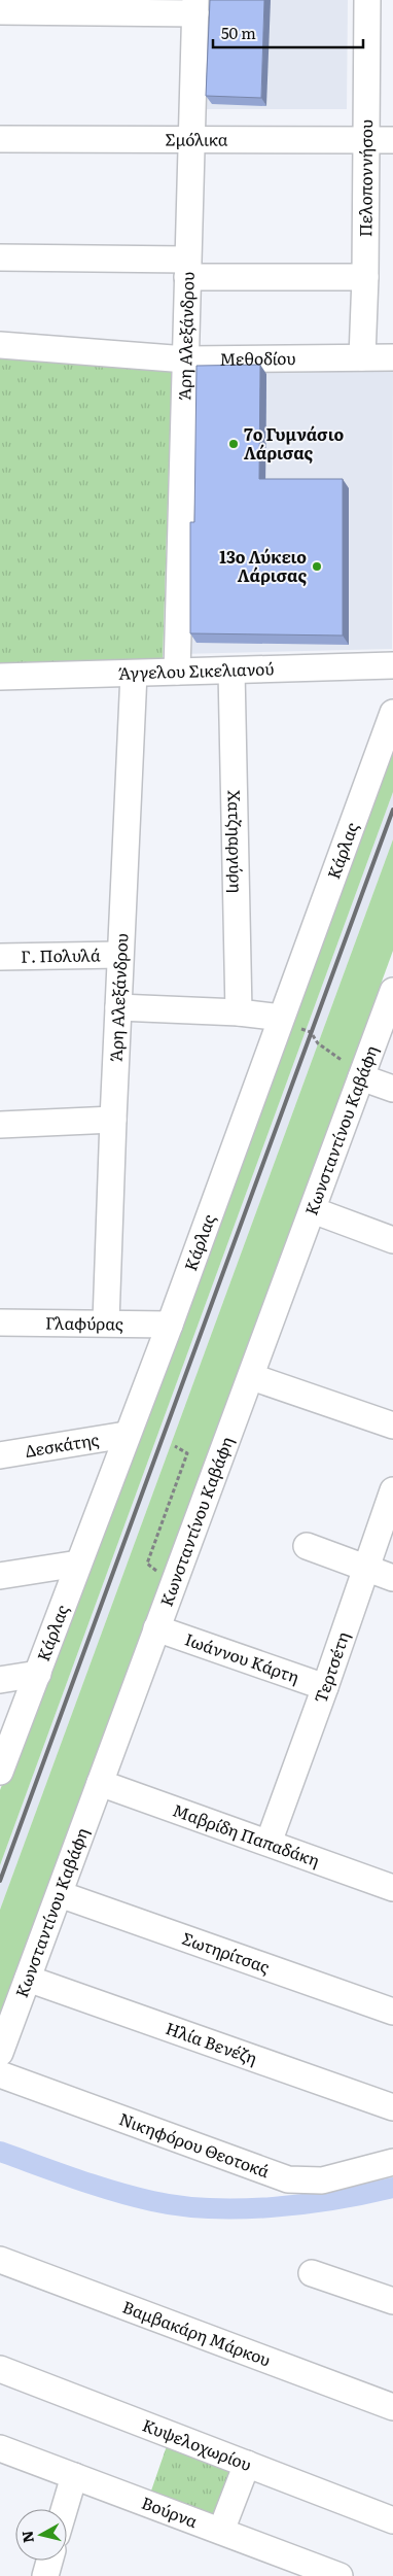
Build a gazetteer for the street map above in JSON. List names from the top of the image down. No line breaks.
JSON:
{"streets":{"street":["Σμόλικα","Πελοποννήσου","Άρη Αλεξάνδρου","Μεθοδίου","Άγγελου Σικελιανού","Χατζηαργύρη","Κάρλας","Γ. Πολυλά","Κωνσταντίνου Καβάφη","Γλαφύρας","Δεσκάτης","Ιωάννου Κάρτη","Τερτσέτη","Μαβρίδη Παπαδάκη","Σωτηρίτσας","Ηλία Βενέζη","Νικηφόρου Θεοτοκά","Βαμβακάρη Μάρκου","Κυψελοχωρίου","Βούρνα"]},"crossings":[["Σμόλικα","Πελοποννήσου"],["Σμόλικα","Άρη Αλεξάνδρου"],["Πελοποννήσου","Μεθοδίου"],["Άρη Αλεξάνδρου","Μεθοδίου"],["Άρη Αλεξάνδρου","Άγγελου Σικελιανού"],["Άρη Αλεξάνδρου","Γ. Πολυλά"],["Άρη Αλεξάνδρου","Γλαφύρας"],["Άγγελου Σικελιανού","Χατζηαργύρη"],["Κάρλας","Γλαφύρας"],["Κάρλας","Δεσκάτης"],["Κωνσταντίνου Καβάφη","Ιωάννου Κάρτη"],["Κωνσταντίνου Καβάφη","Μαβρίδη Παπαδάκη"],["Κωνσταντίνου Καβάφη","Σωτηρίτσας"],["Κωνσταντίνου Καβάφη","Ηλία Βενέζη"],["Ιωάννου Κάρτη","Τερτσέτη"],["Τερτσέτη","Μαβρίδη Παπαδάκη"]],"places":["7ο Γυμνάσιο Λάρισας","13ο Λύκειο Λάρισας"],"scale_bar":"50 m","north":"left"}
